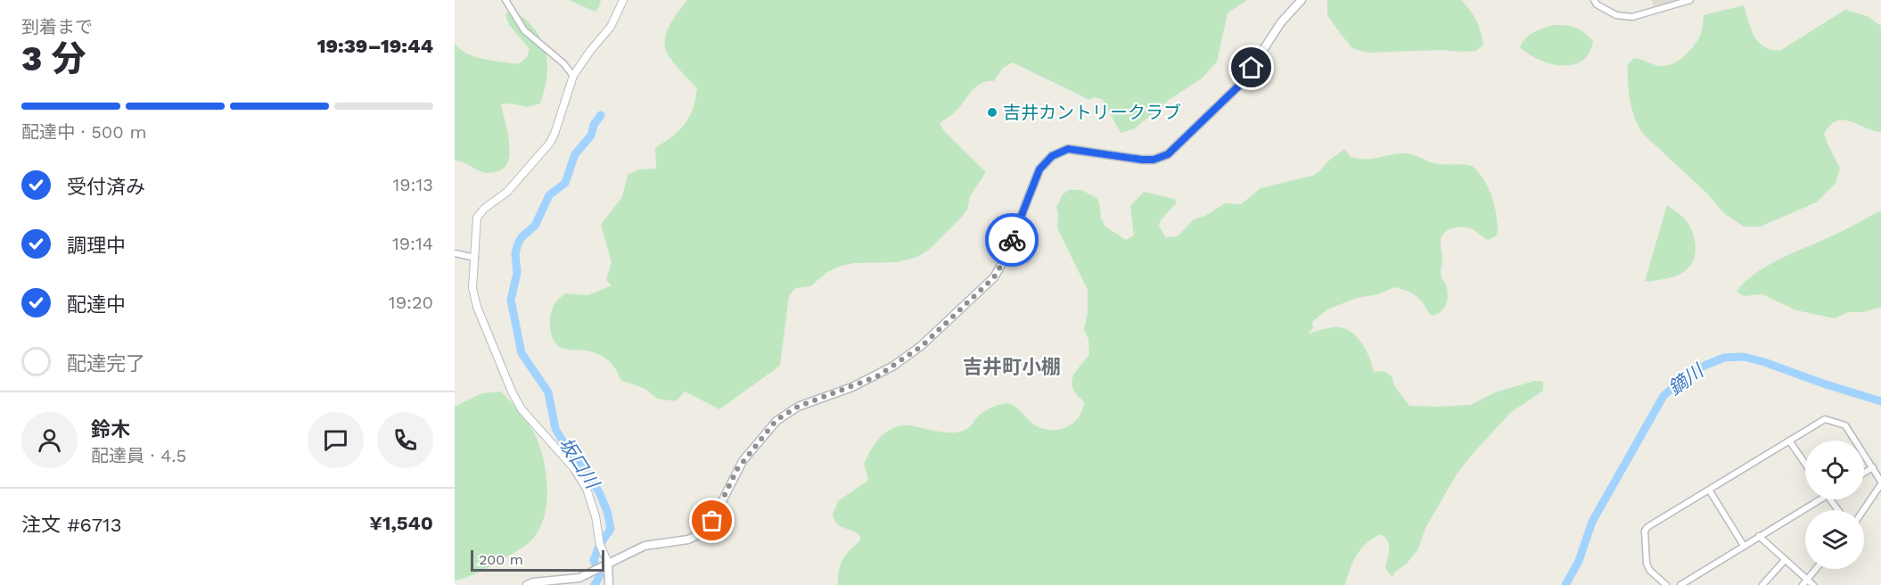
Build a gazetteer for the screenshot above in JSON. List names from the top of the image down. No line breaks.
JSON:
{"districts":["吉井町小棚"],"water":["鏑川","坂口川"],"places":["吉井カントリークラブ"],"scale_bar":"200 m","page":{"heading":["3 分","到着まで","19:39–19:44"],"panel":["鈴木","配達員 · 4.5","注文 #6713","¥1,540"],"bar":"配達中 · 500 m","list":[["受付済み","19:13"],["調理中","19:14"],["配達中","19:20"],"配達完了"],"scale":"200 m"}}
